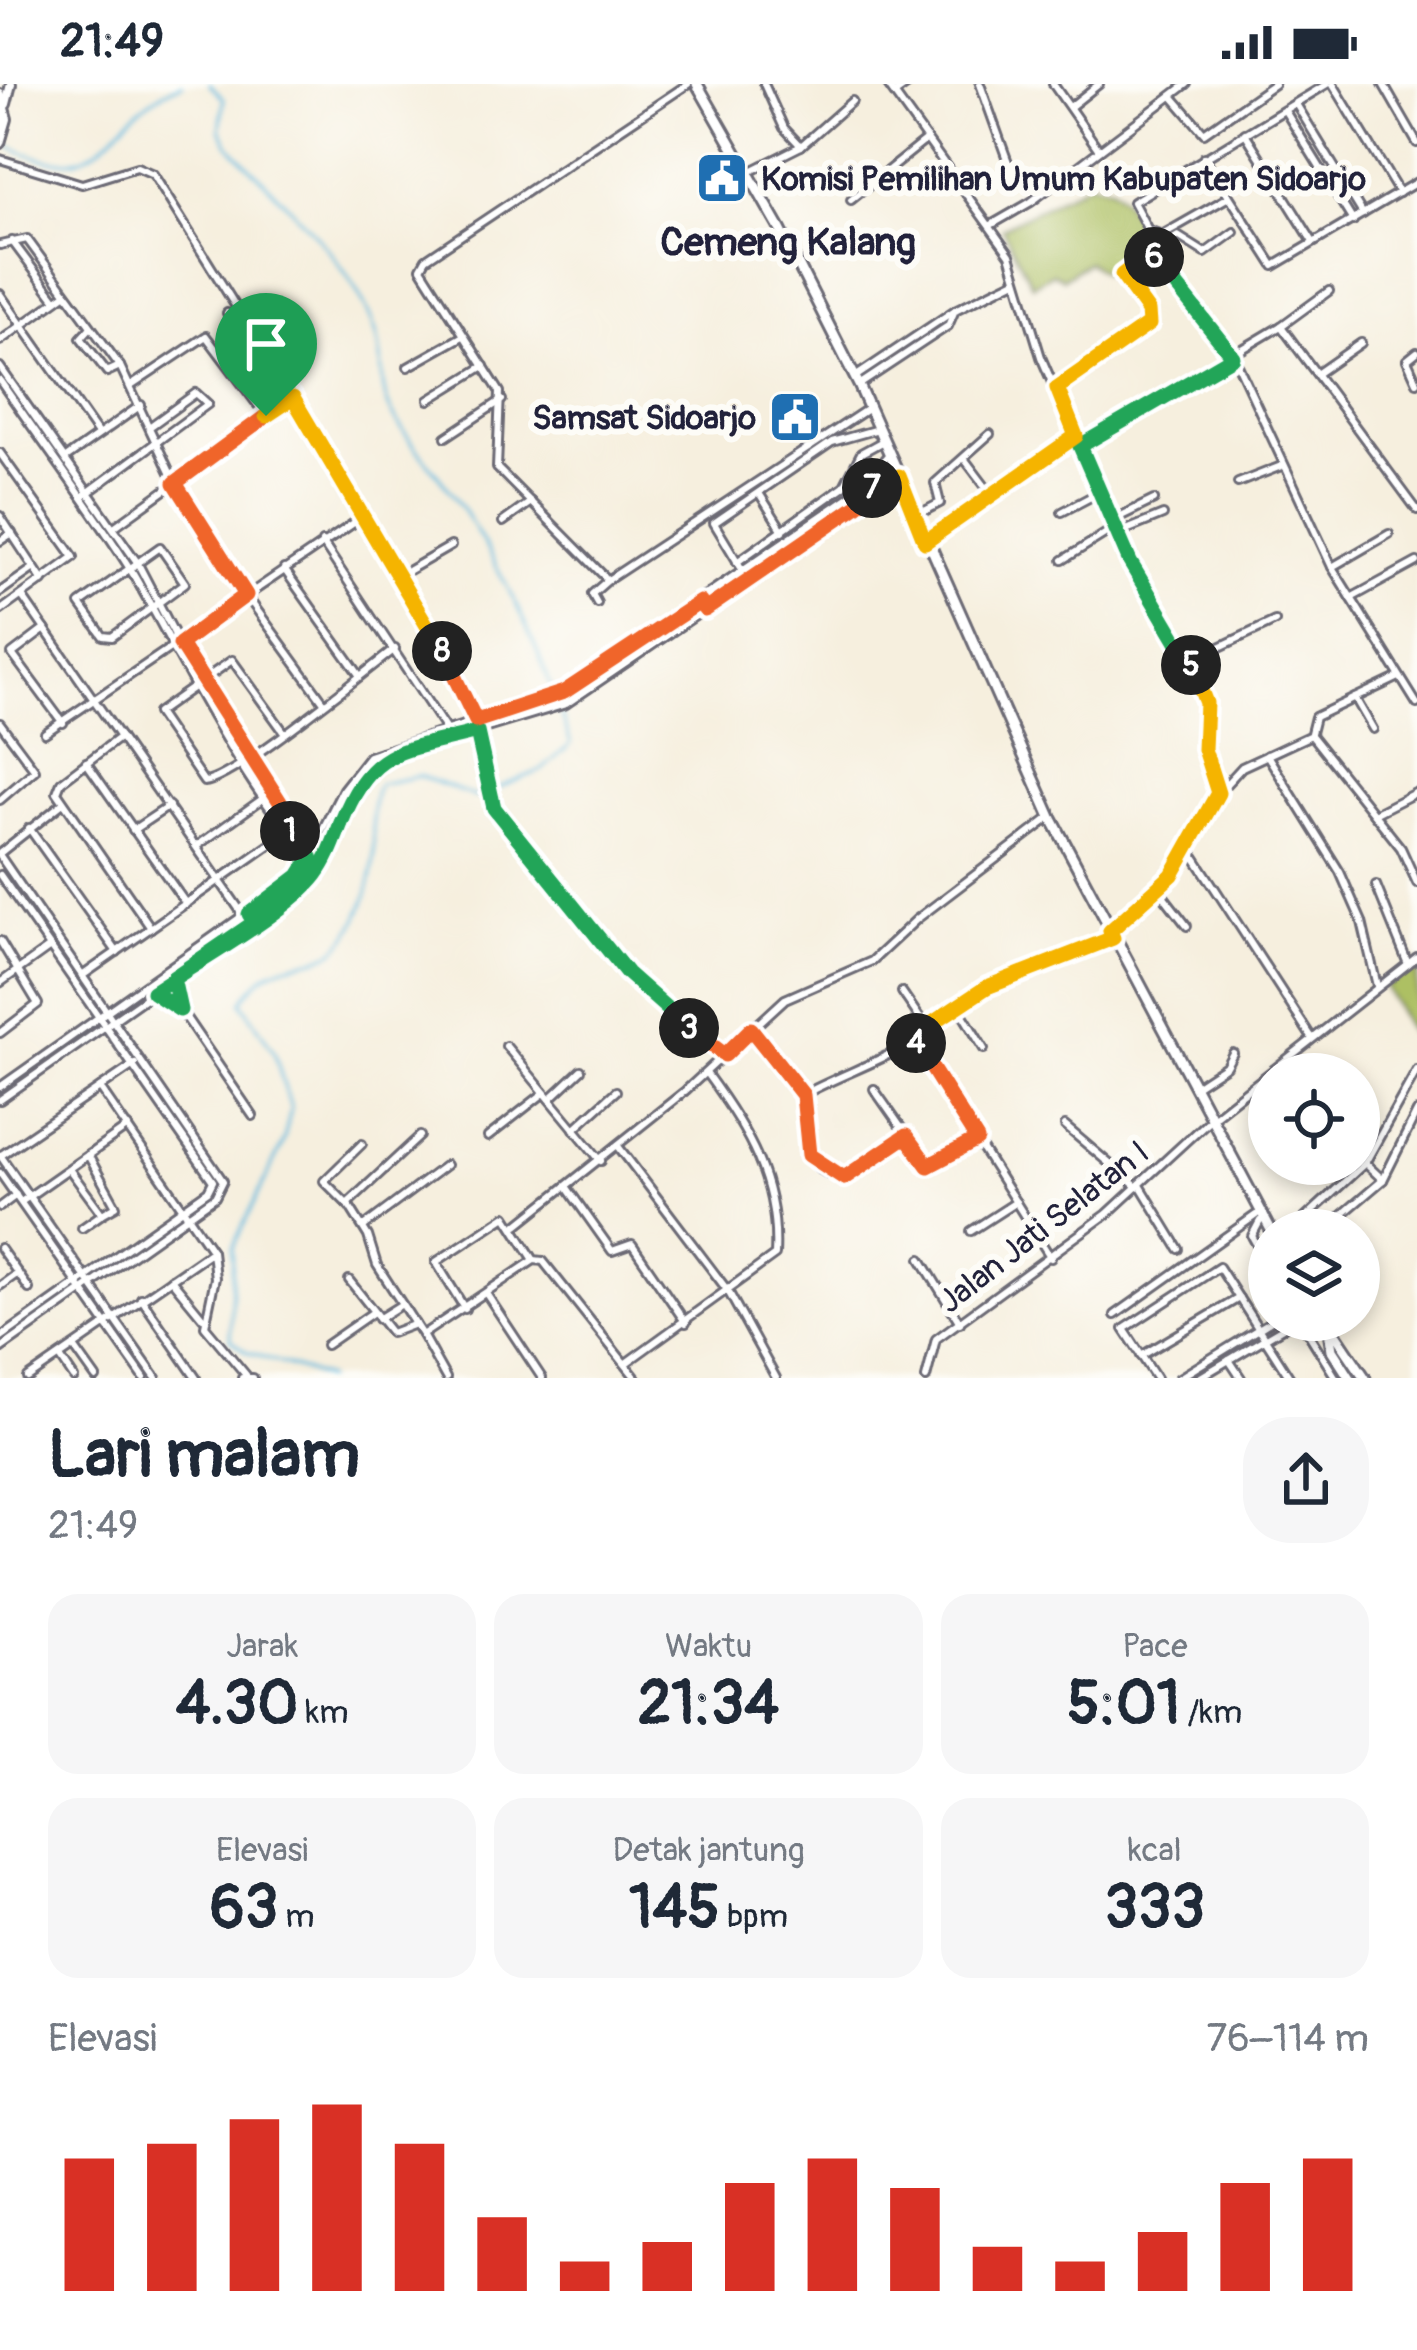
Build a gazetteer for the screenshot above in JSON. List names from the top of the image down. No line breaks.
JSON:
{"streets":{"street":["Jalan Jati Selatan I"]},"districts":["Cemeng Kalang"],"places":{"public building":["Komisi Pemilihan Umum Kabupaten Sidoarjo","Samsat Sidoarjo"]},"page":{"status":"21:49","pins":["6","7","8","5","1","3","4"],"heading":["Lari malam","21:49"],"stats":[["Jarak","4.30 km"],["Waktu","21:34"],["Pace","5:01 /km"],["Elevasi","63 m"],["Detak jantung","145 bpm"],["kcal","333"]],"chart":["Elevasi","76–114 m"]}}
